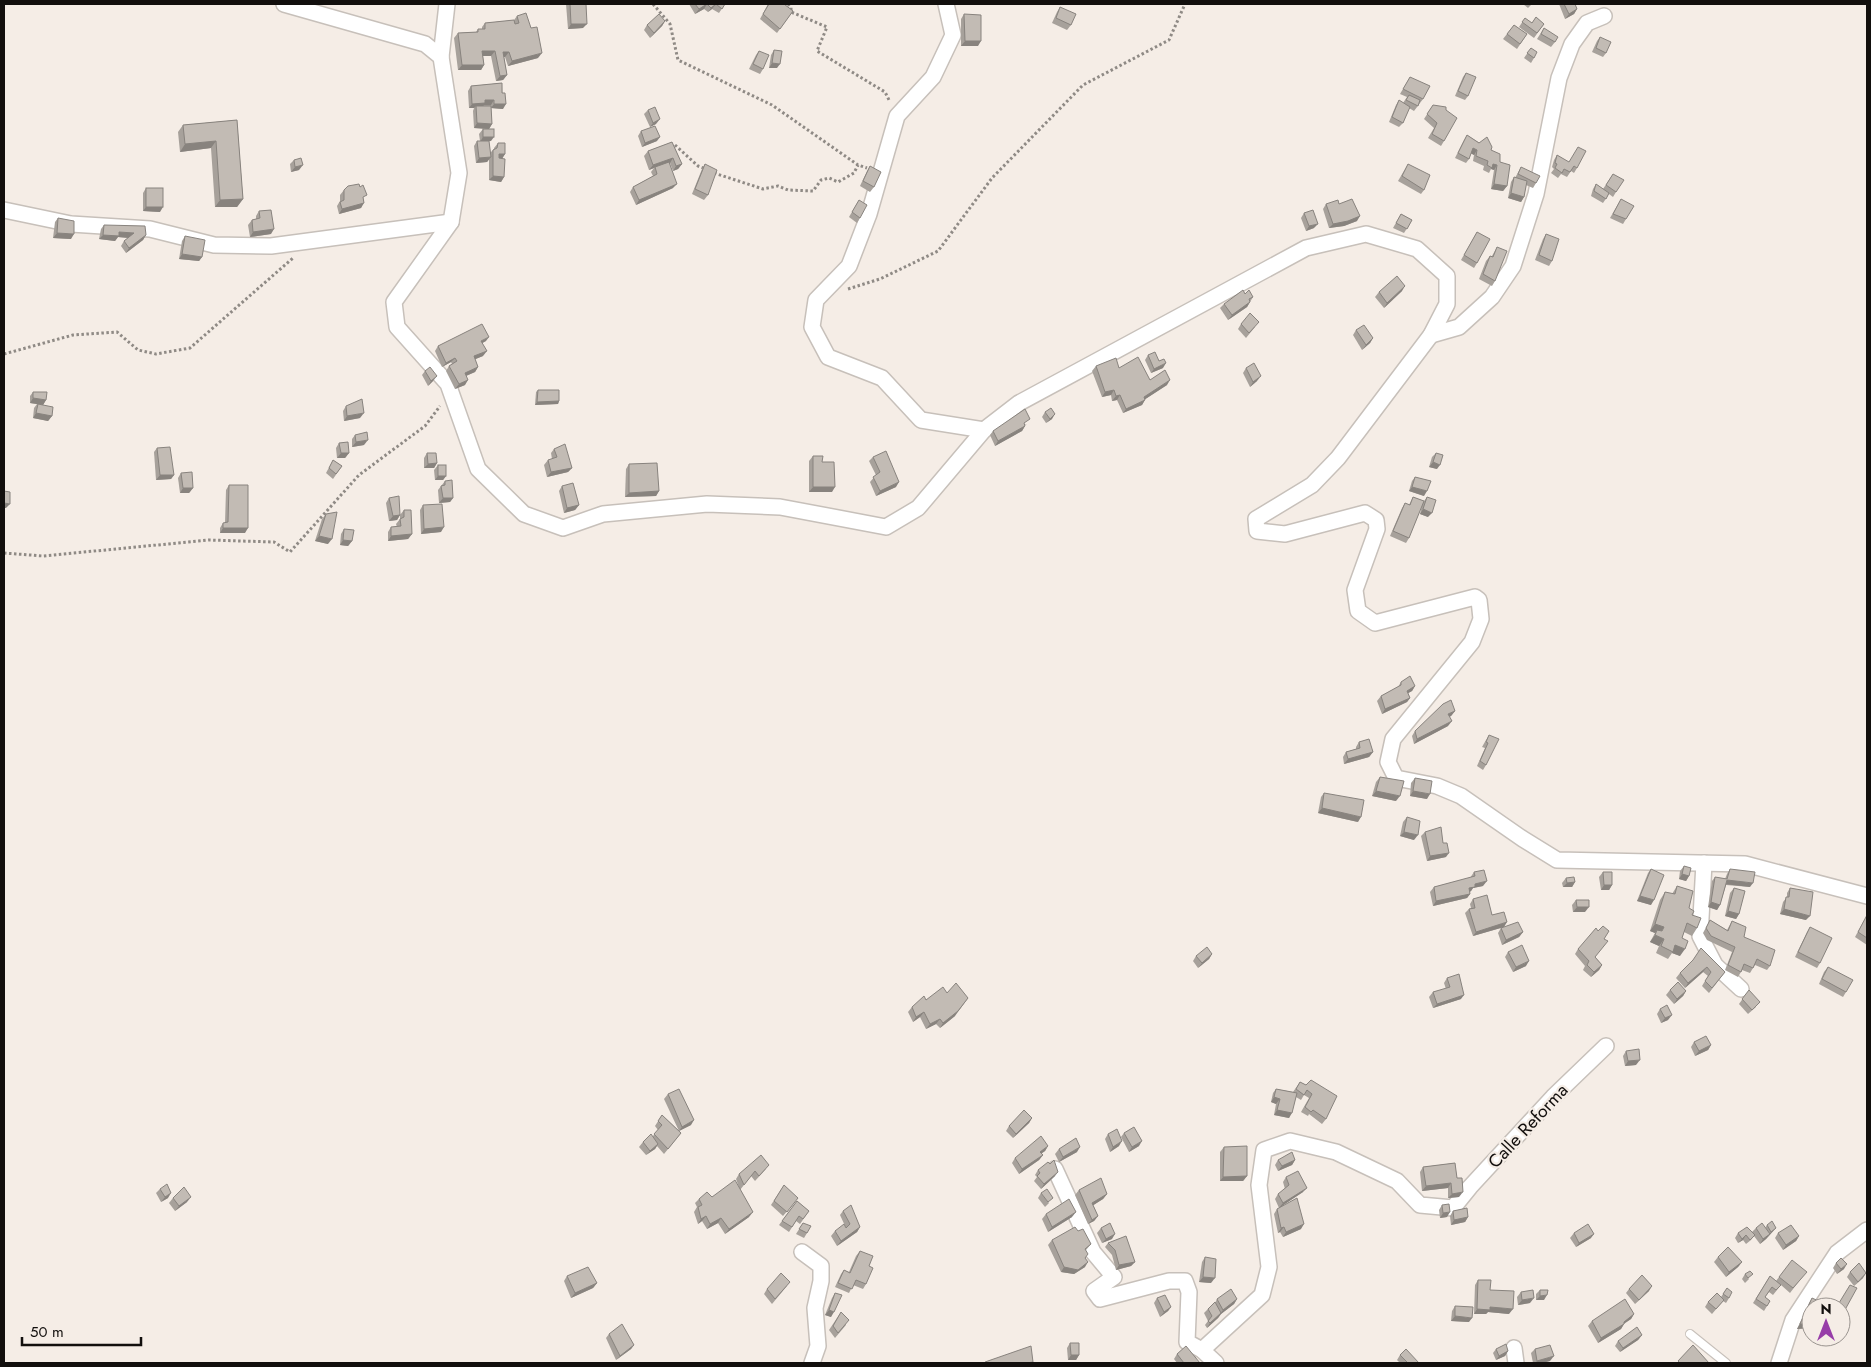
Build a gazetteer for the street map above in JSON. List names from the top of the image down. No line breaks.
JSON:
{"streets":{"street":["Calle Reforma"]},"scale_bar":"50 m","north":"top"}
